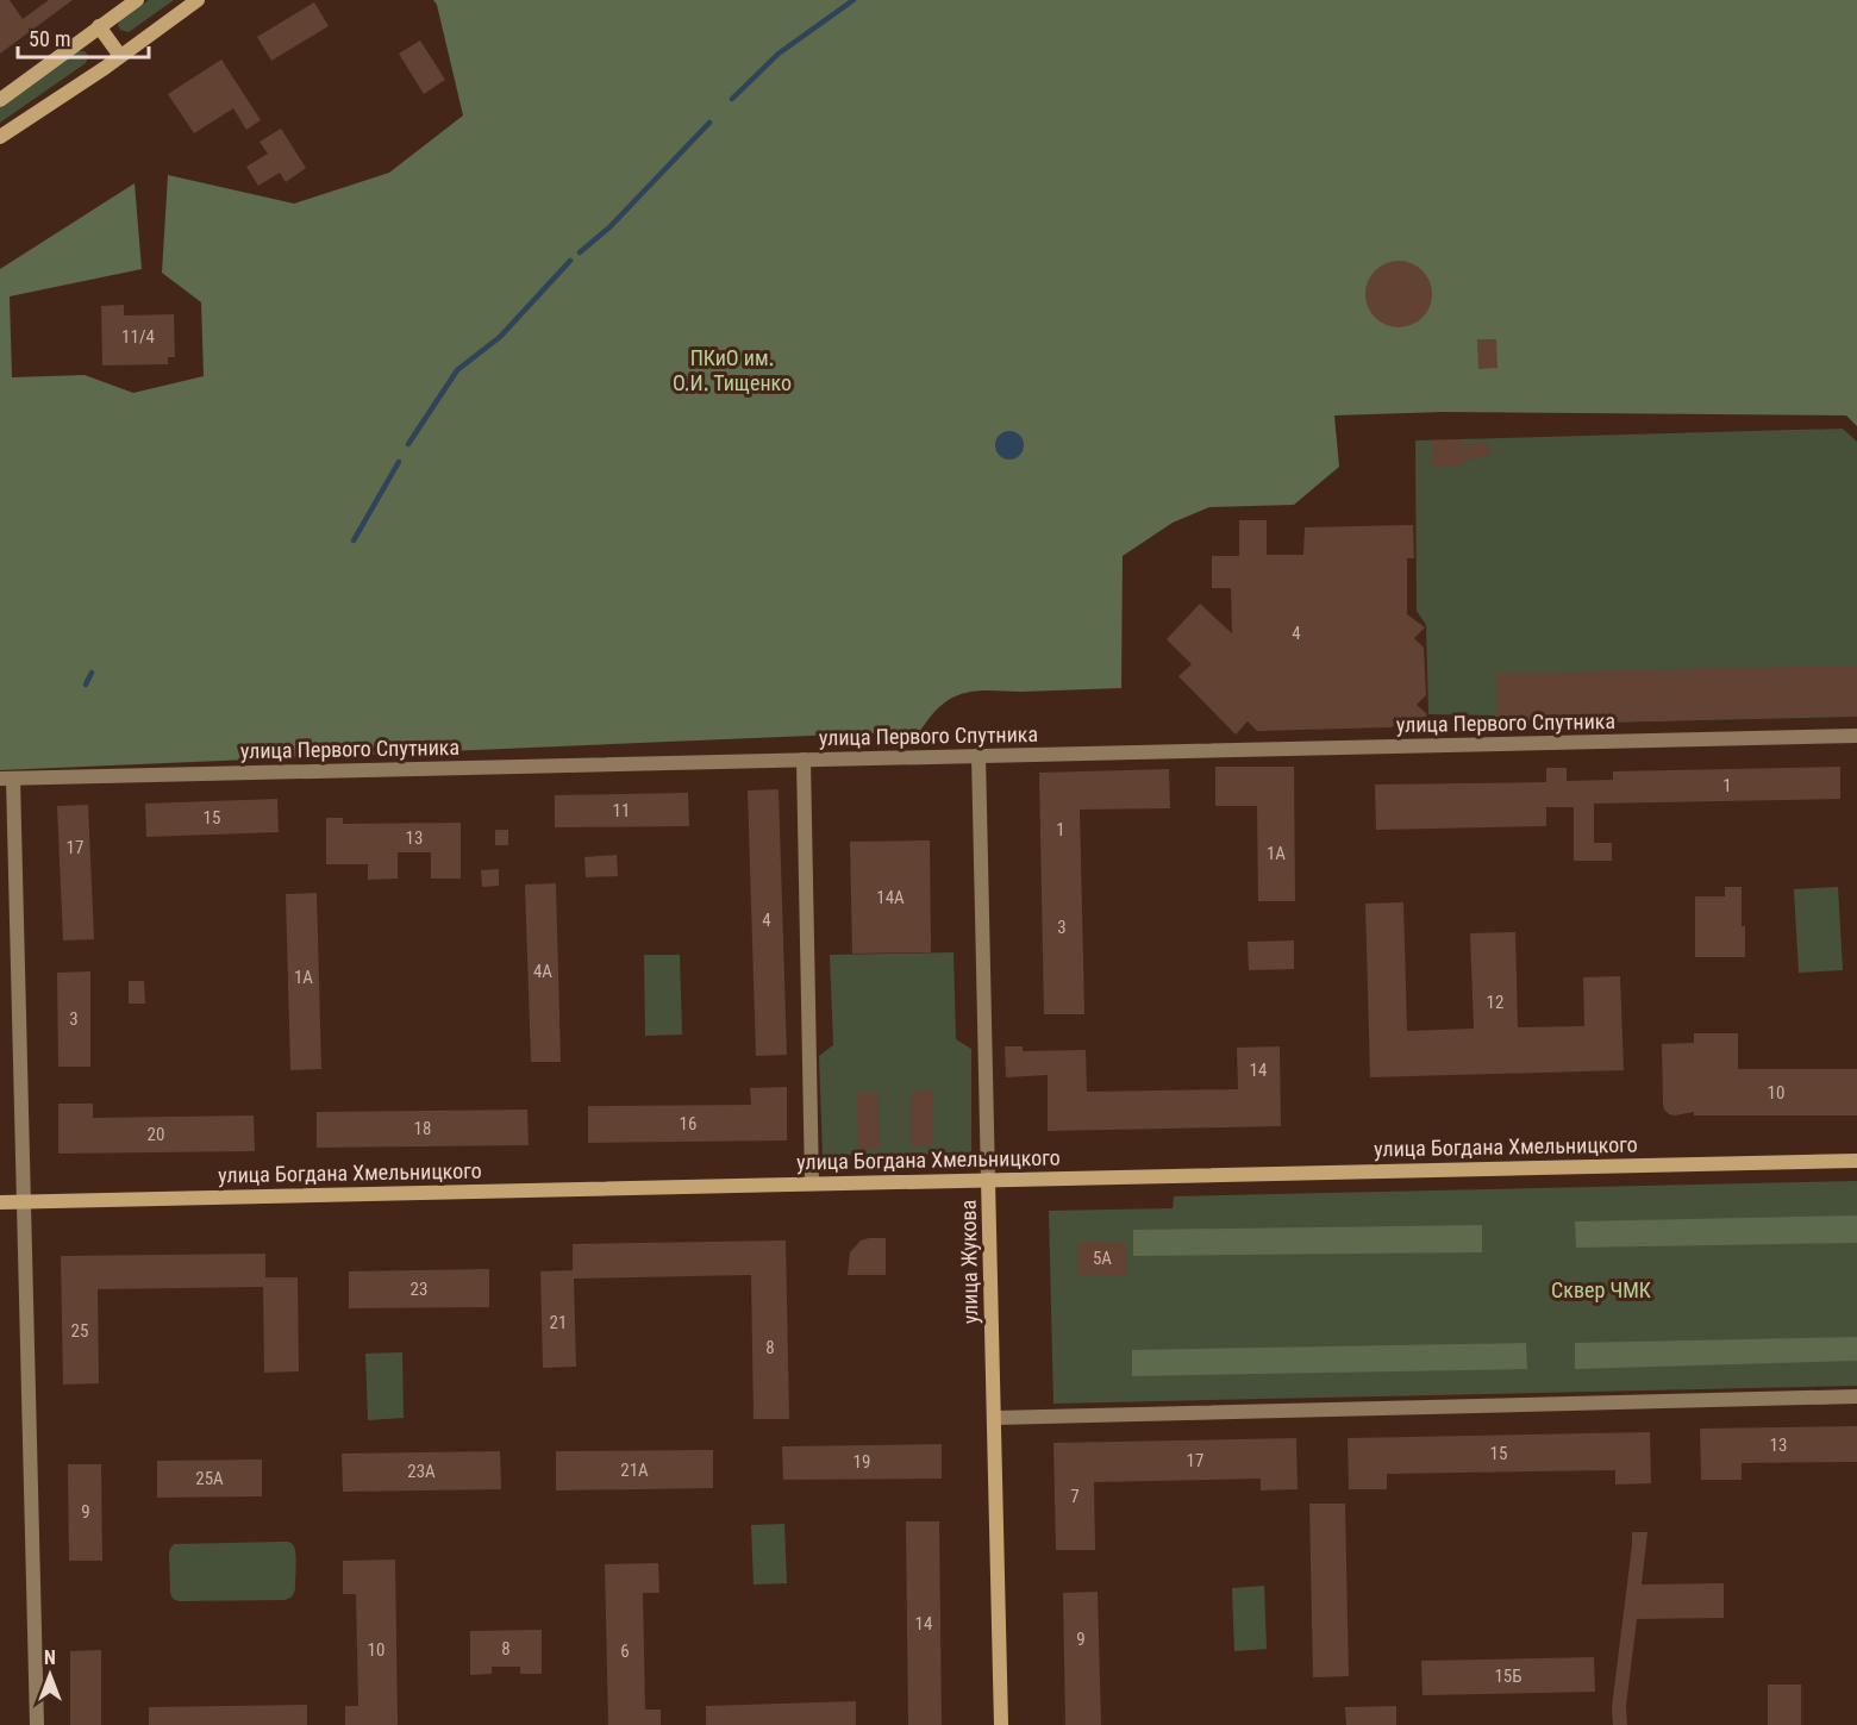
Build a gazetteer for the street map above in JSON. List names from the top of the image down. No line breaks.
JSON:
{"streets":{"main road":["улица Богдана Хмельницкого","улица Жукова"],"street":["улица Первого Спутника"]},"crossings":[["улица Первого Спутника","улица Жукова"],["улица Богдана Хмельницкого","улица Жукова"]],"parks":["ПКиО им. О.И. Тищенко","Сквер ЧМК"],"house_numbers":["11/4","4","1","11","15","1","13","17","1А","14А","4","3","4А","1А","12","3","14","10","16","18","20","5А","23","21","25","8","13","15","17","19","21А","23А","25А","7","9","14","9","8","10","6","15Б"],"scale_bar":"50 m","north":"top"}
